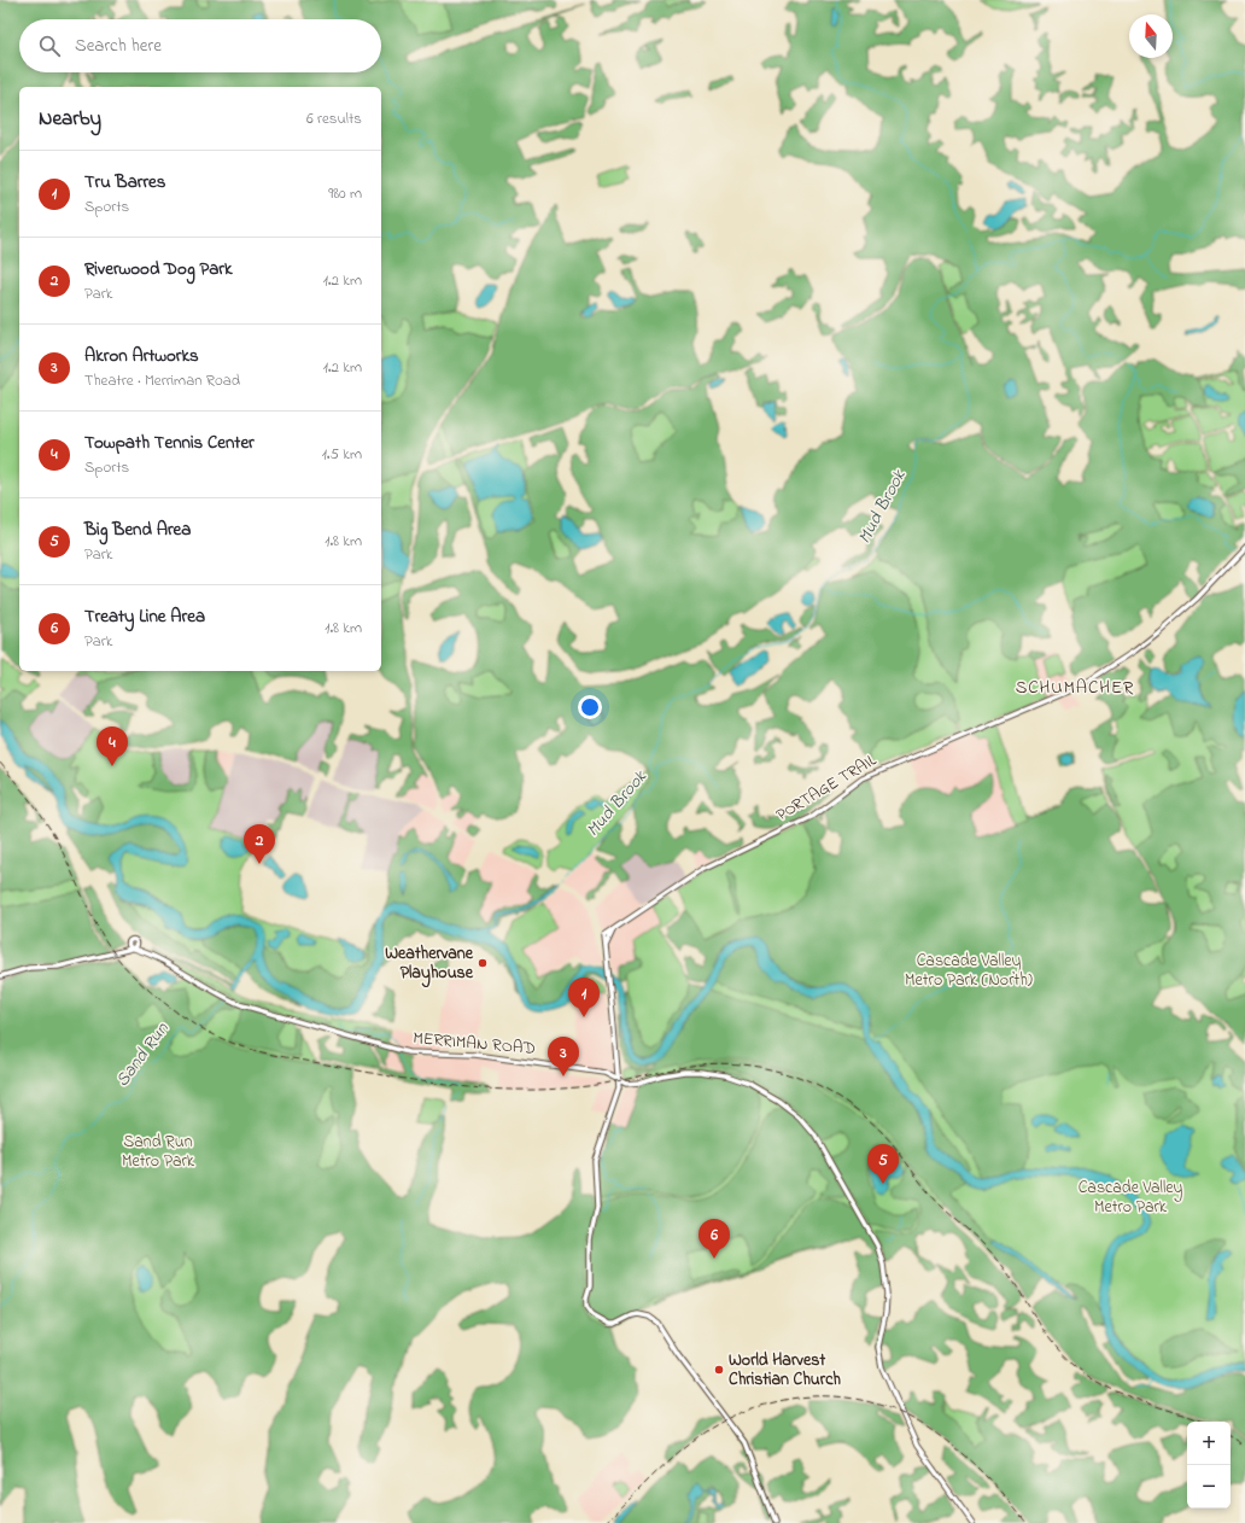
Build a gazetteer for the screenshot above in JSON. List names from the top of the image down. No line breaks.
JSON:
{"streets":{"main road":["PORTAGE TRAIL","MERRIMAN ROAD"]},"districts":["SCHUMACHER"],"water":["Mud Brook","Sand Run"],"parks":["Cascade Valley Metro Park (North)","Sand Run Metro Park","Cascade Valley Metro Park"],"places":["Weathervane Playhouse","World Harvest Christian Church"],"north":"top","page":{"search":"Search here","heading":["Nearby","6 results"],"list":[{"mark":"1","name":"Tru Barres","note":"Sports","value":"980 m"},{"mark":"2","name":"Riverwood Dog Park","note":"Park","value":"1.2 km"},{"mark":"3","name":"Akron Artworks","note":"Theatre · Merriman Road","value":"1.2 km"},{"mark":"4","name":"Towpath Tennis Center","note":"Sports","value":"1.5 km"},{"mark":"5","name":"Big Bend Area","note":"Park","value":"1.8 km"},{"mark":"6","name":"Treaty Line Area","note":"Park","value":"1.8 km"}],"pins":["4","2","1","3","5","6"],"map_buttons":["+","−"]}}
